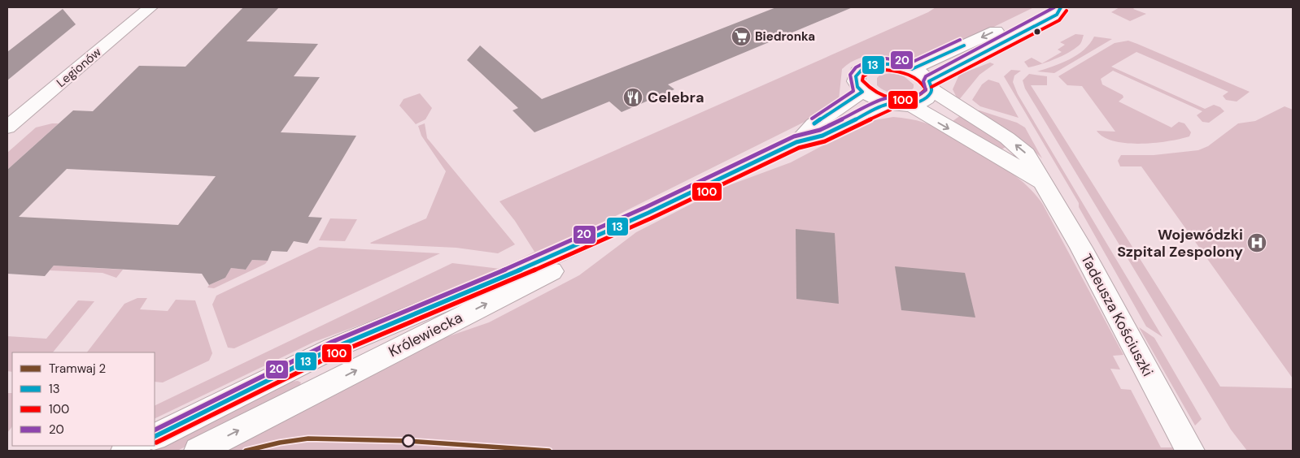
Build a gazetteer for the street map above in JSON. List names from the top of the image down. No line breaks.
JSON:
{"streets":{"main road":["Legionów","Tadeusza Kościuszki","Królewiecka"]},"places":{"supermarket":["Biedronka"],"restaurant":["Celebra"],"hospital":["Wojewódzki Szpital Zespolony"]},"lines":["transit line 13","transit line 20","transit line 100","tram line 2"],"legend":["Tramwaj 2","13","100","20"]}
